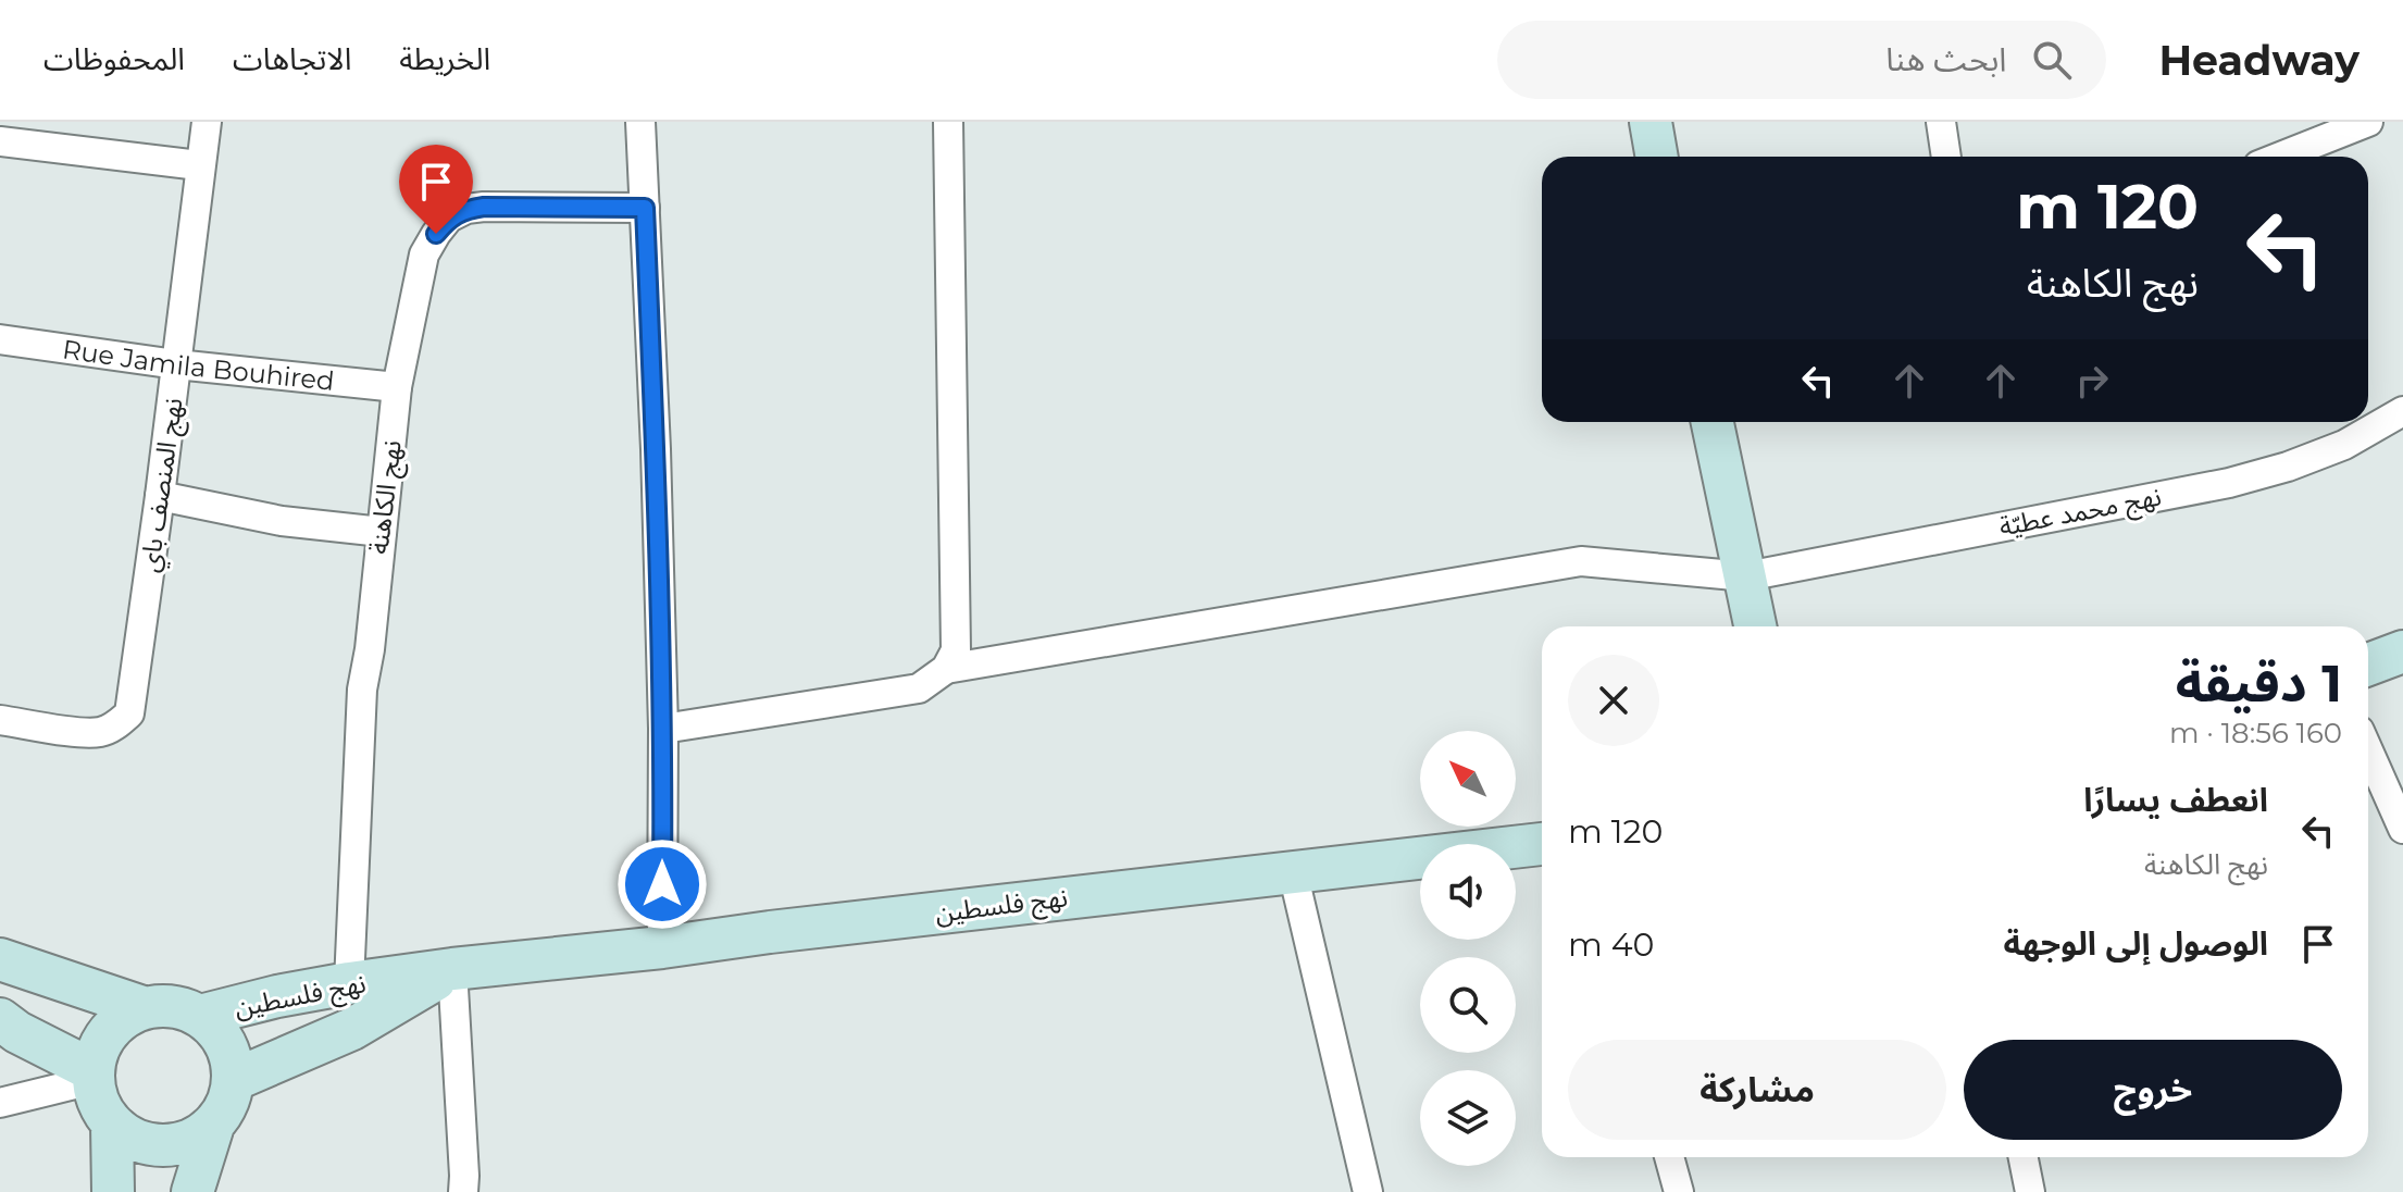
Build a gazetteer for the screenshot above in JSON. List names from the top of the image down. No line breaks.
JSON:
{"streets":{"main road":["نهج فلسطين"],"street":["Rue Jamila Bouhired","نهج المنصف باي","نهج الكاهنة","نهج محمد عطيّة"]},"crossings":[["Rue Jamila Bouhired","نهج المنصف باي"],["Rue Jamila Bouhired","نهج الكاهنة"],["نهج الكاهنة","نهج فلسطين"]],"north":"top left","page":{"header":"Headway","search":"ابحث هنا","nav":["الخريطة","الاتجاهات","المحفوظات"],"turn":["120 m","نهج الكاهنة"],"heading":["1 دقيقة","160 m · 18:56"],"list":[{"name":"انعطف يسارًا","note":"نهج الكاهنة","value":"120 m"},{"name":"الوصول إلى الوجهة","value":"40 m"}],"buttons":["خروج","مشاركة"]}}
